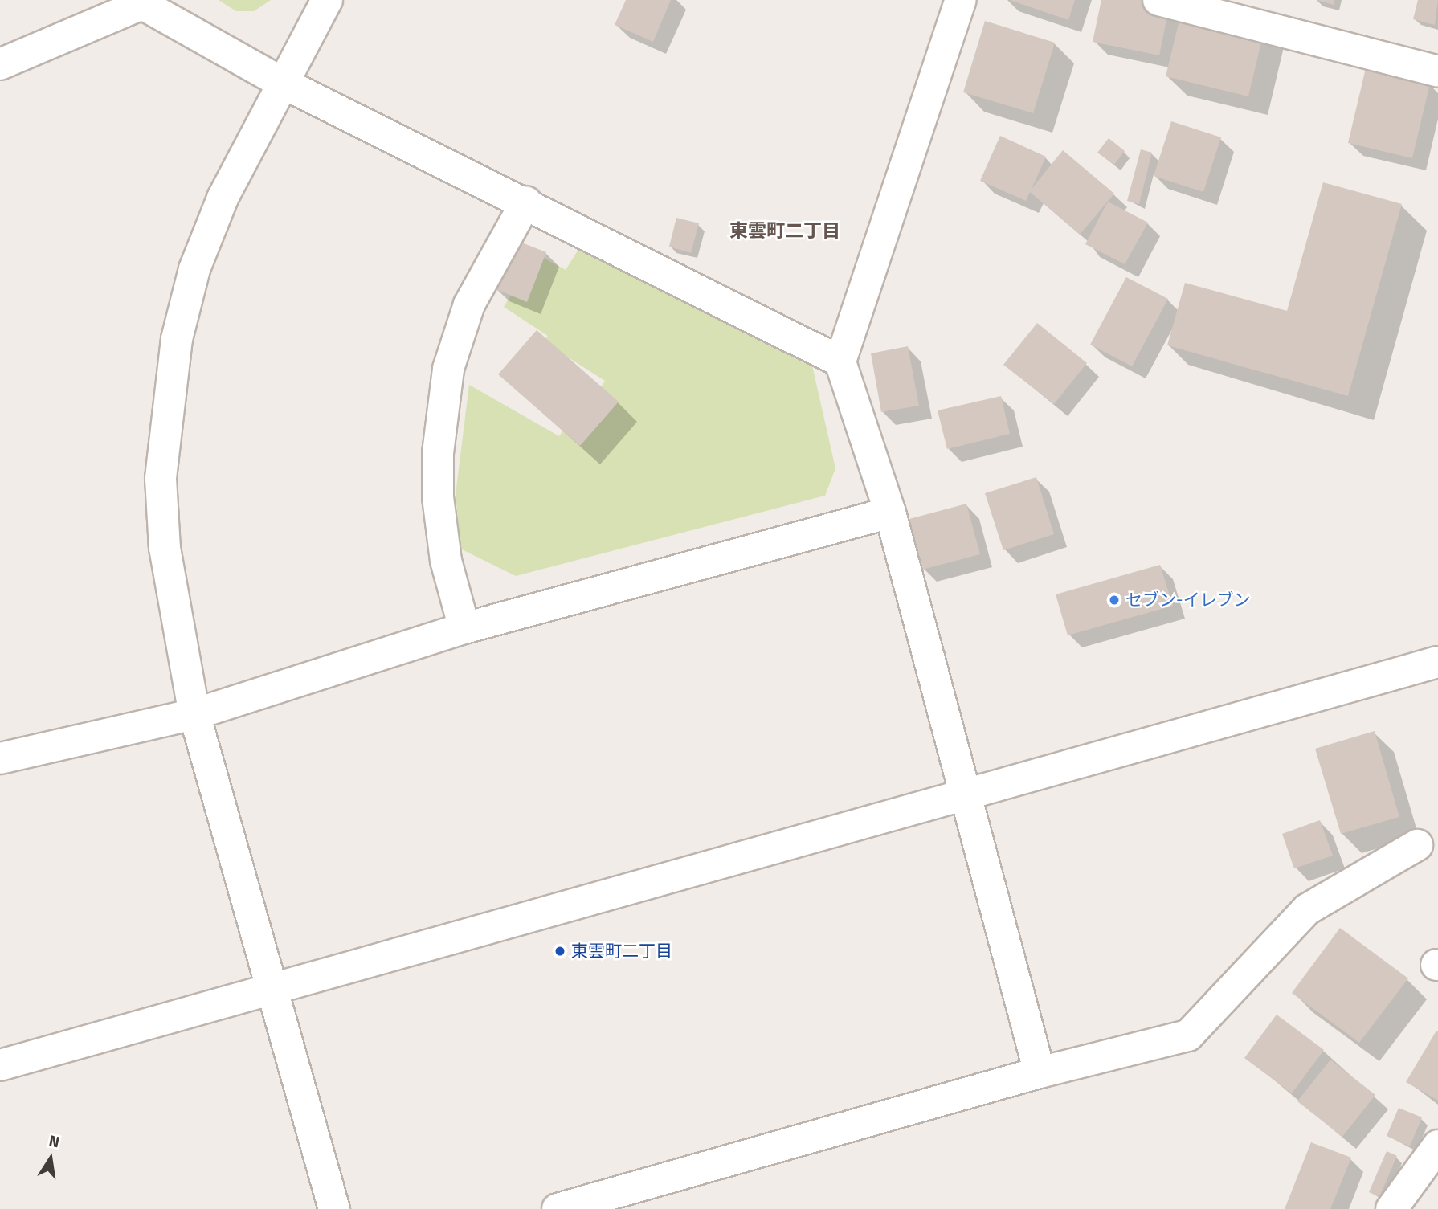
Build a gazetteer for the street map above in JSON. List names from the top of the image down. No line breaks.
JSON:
{"districts":["東雲町二丁目"],"places":["セブン-イレブン","東雲町二丁目"],"north":"top"}
